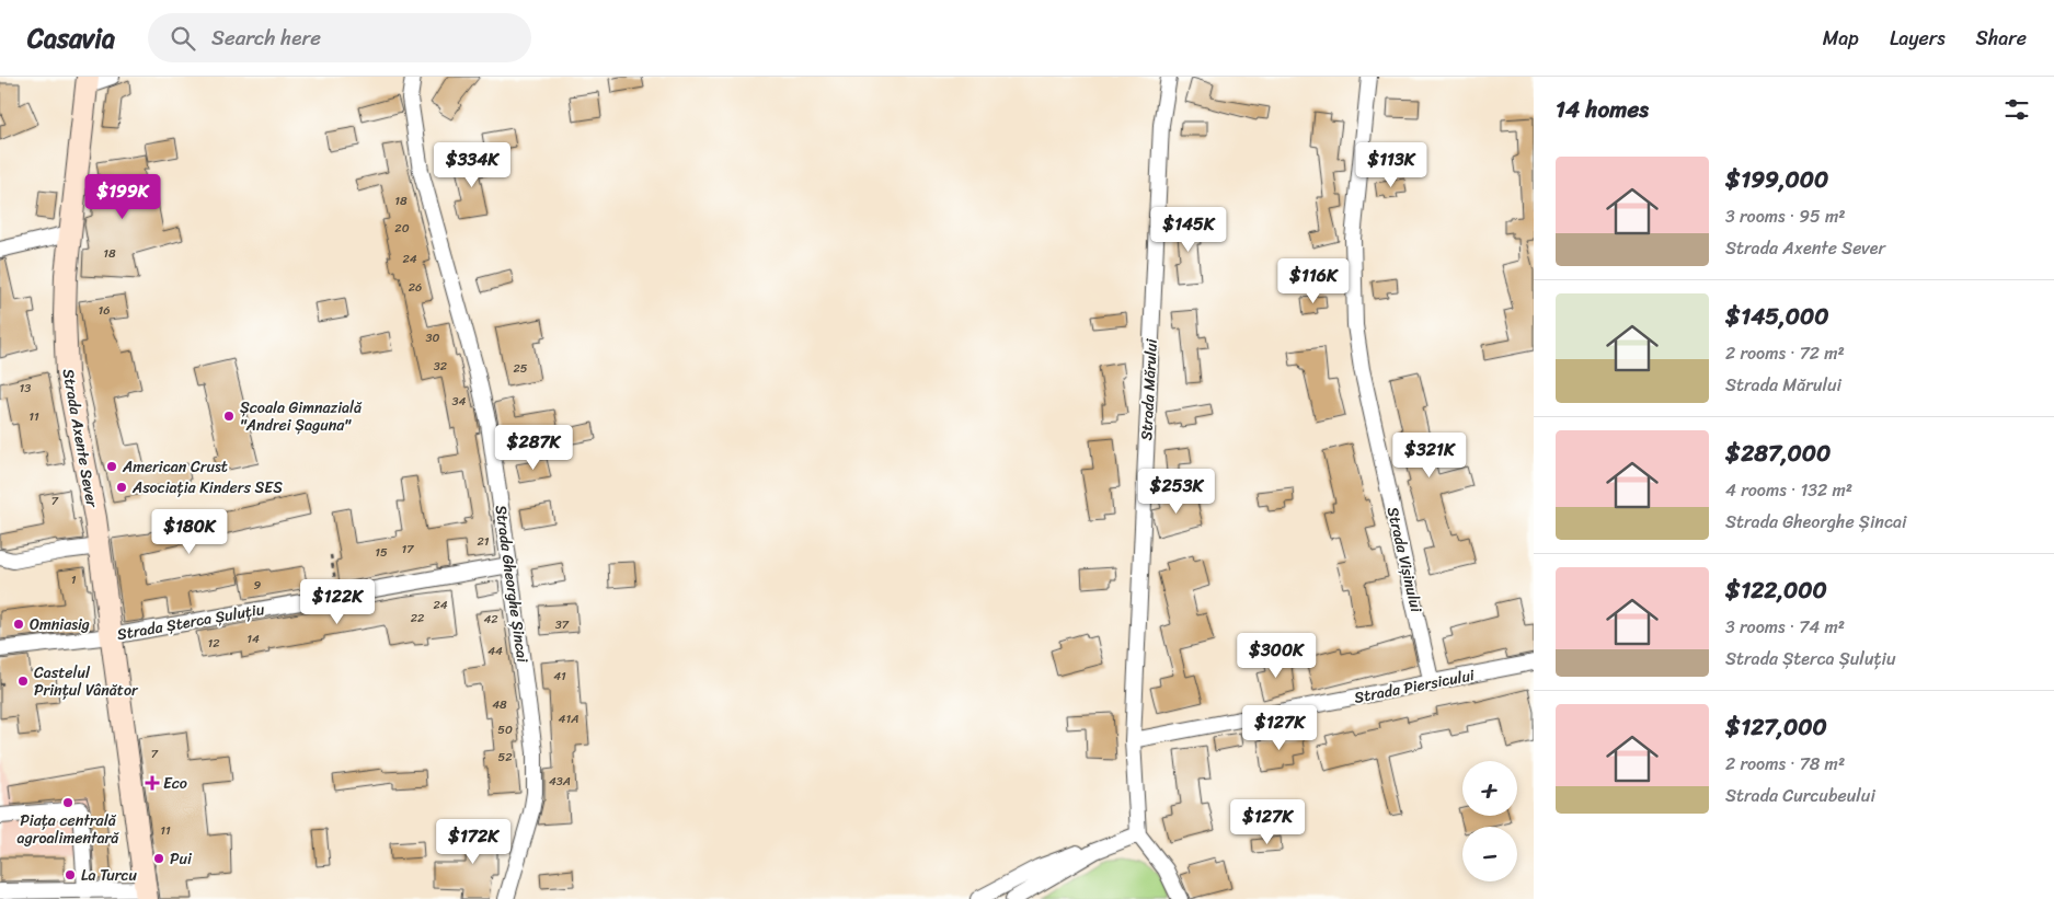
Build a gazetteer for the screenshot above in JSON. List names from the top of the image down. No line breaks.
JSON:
{"streets":{"main road":["Strada Axente Sever"],"street":["Strada Mărului","Strada Vișinului","Strada Gheorghe Șincai","Strada Șterca Șuluțiu","Strada Piersicului"]},"crossings":[["Strada Mărului","Strada Piersicului"],["Strada Axente Sever","Strada Șterca Șuluțiu"],["Strada Vișinului","Strada Piersicului"],["Strada Gheorghe Șincai","Strada Șterca Șuluțiu"]],"places":{"other":["Școala Gimnazială \"Andrei Șaguna\"","American Crust","Asociația Kinders SES","Omniasig","Castelul Prințul Vânător","Piața centrală agroalimentară","Pui","La Turcu"],"health":["Eco"]},"house_numbers":["18","20","18","24","26","16","30","32","25","13","34","11","7","21","17","15","1","9","24","22","42","37","14","12","44","41","48","41A","50","7","52","43A","11"],"page":{"header":"Casavia","search":"Search here","nav":["Map","Layers","Share"],"heading":"14 homes","price":["$334K","$113K","$199K","$145K","$116K","$287K","$321K","$253K","$180K","$122K","$300K","$127K","$127K","$172K"],"list":[{"name":"$199,000","note":"3 rooms · 95 m² · Strada Axente Sever"},{"name":"$145,000","note":"2 rooms · 72 m² · Strada Mărului"},{"name":"$287,000","note":"4 rooms · 132 m² · Strada Gheorghe Șincai"},{"name":"$122,000","note":"3 rooms · 74 m² · Strada Șterca Șuluțiu"},{"name":"$127,000","note":"2 rooms · 78 m² · Strada Curcubeului"}],"map_buttons":["+","−"]}}
